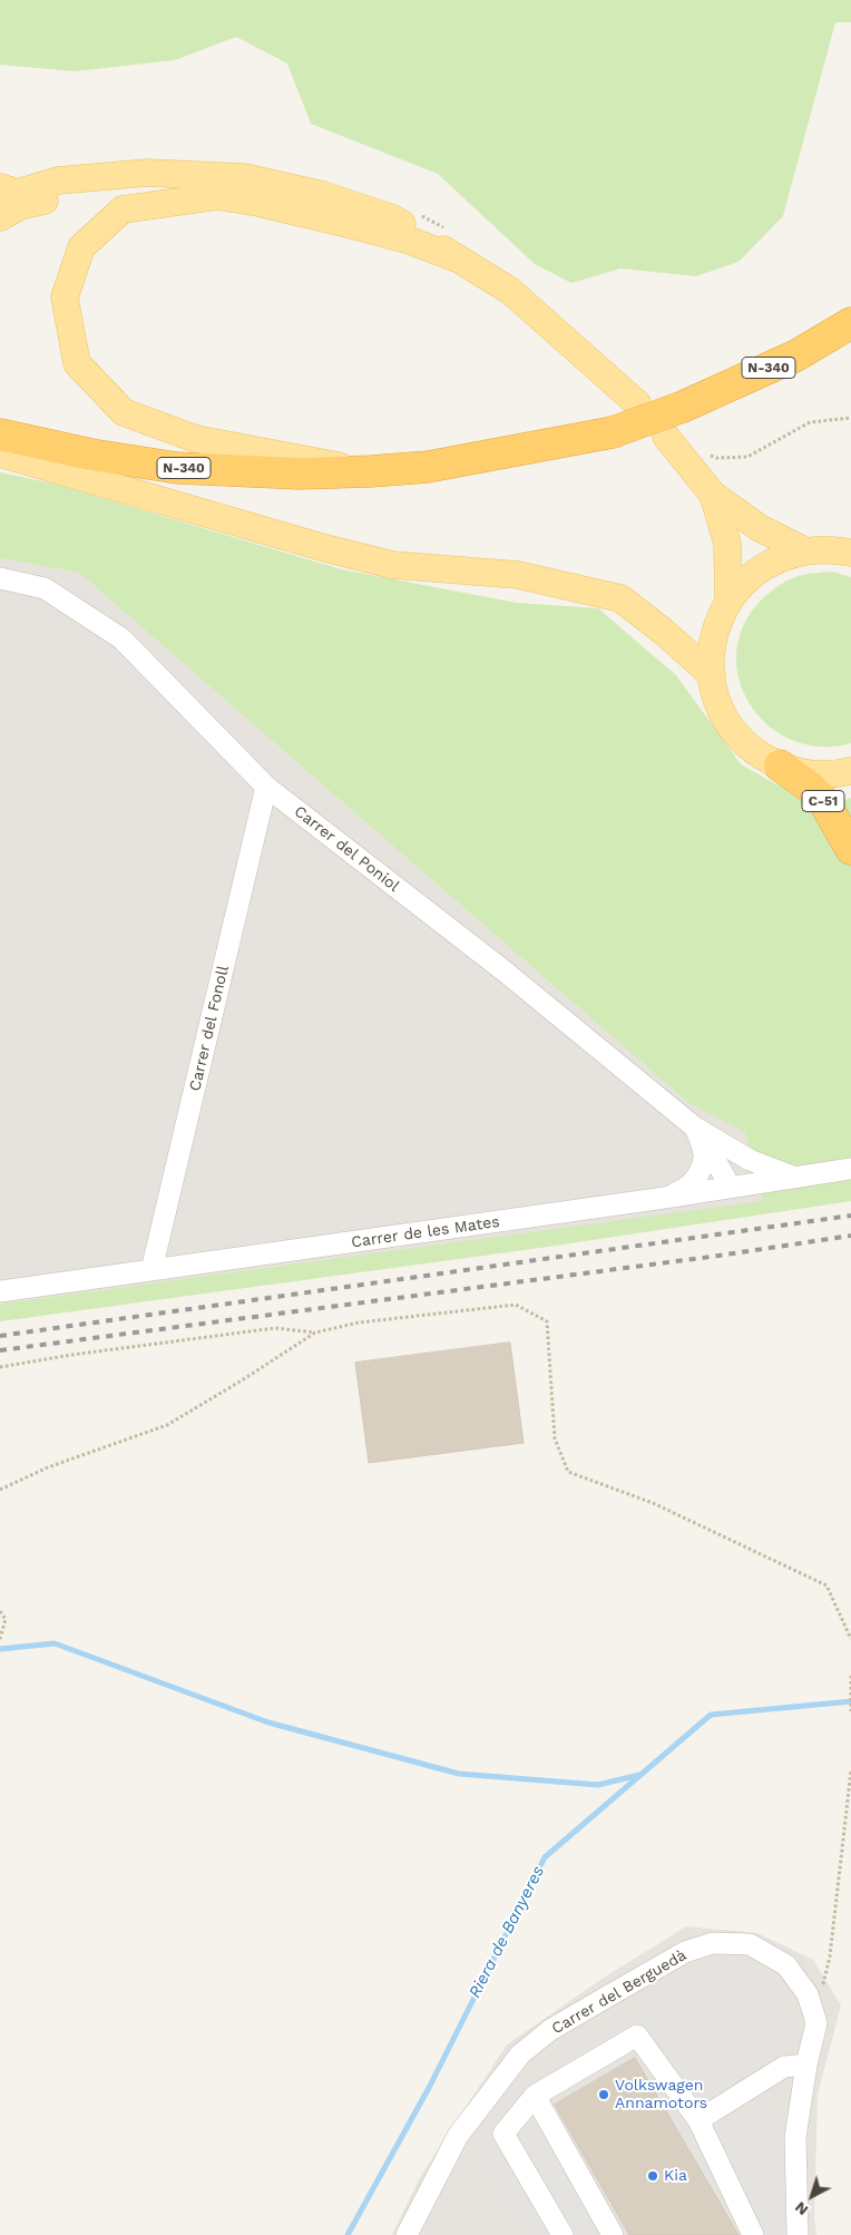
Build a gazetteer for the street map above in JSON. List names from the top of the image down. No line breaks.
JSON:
{"streets":{"highway":["N-340","C-51"],"street":["Carrer del Poniol","Carrer del Fonoll","Carrer de les Mates","Carrer del Berguedà"]},"crossings":[["Carrer del Poniol","Carrer del Fonoll"],["Carrer del Poniol","Carrer de les Mates"],["Carrer del Fonoll","Carrer de les Mates"]],"water":["Riera de Banyeres"],"places":["Volkswagen Annamotors","Kia"],"north":"bottom left"}
